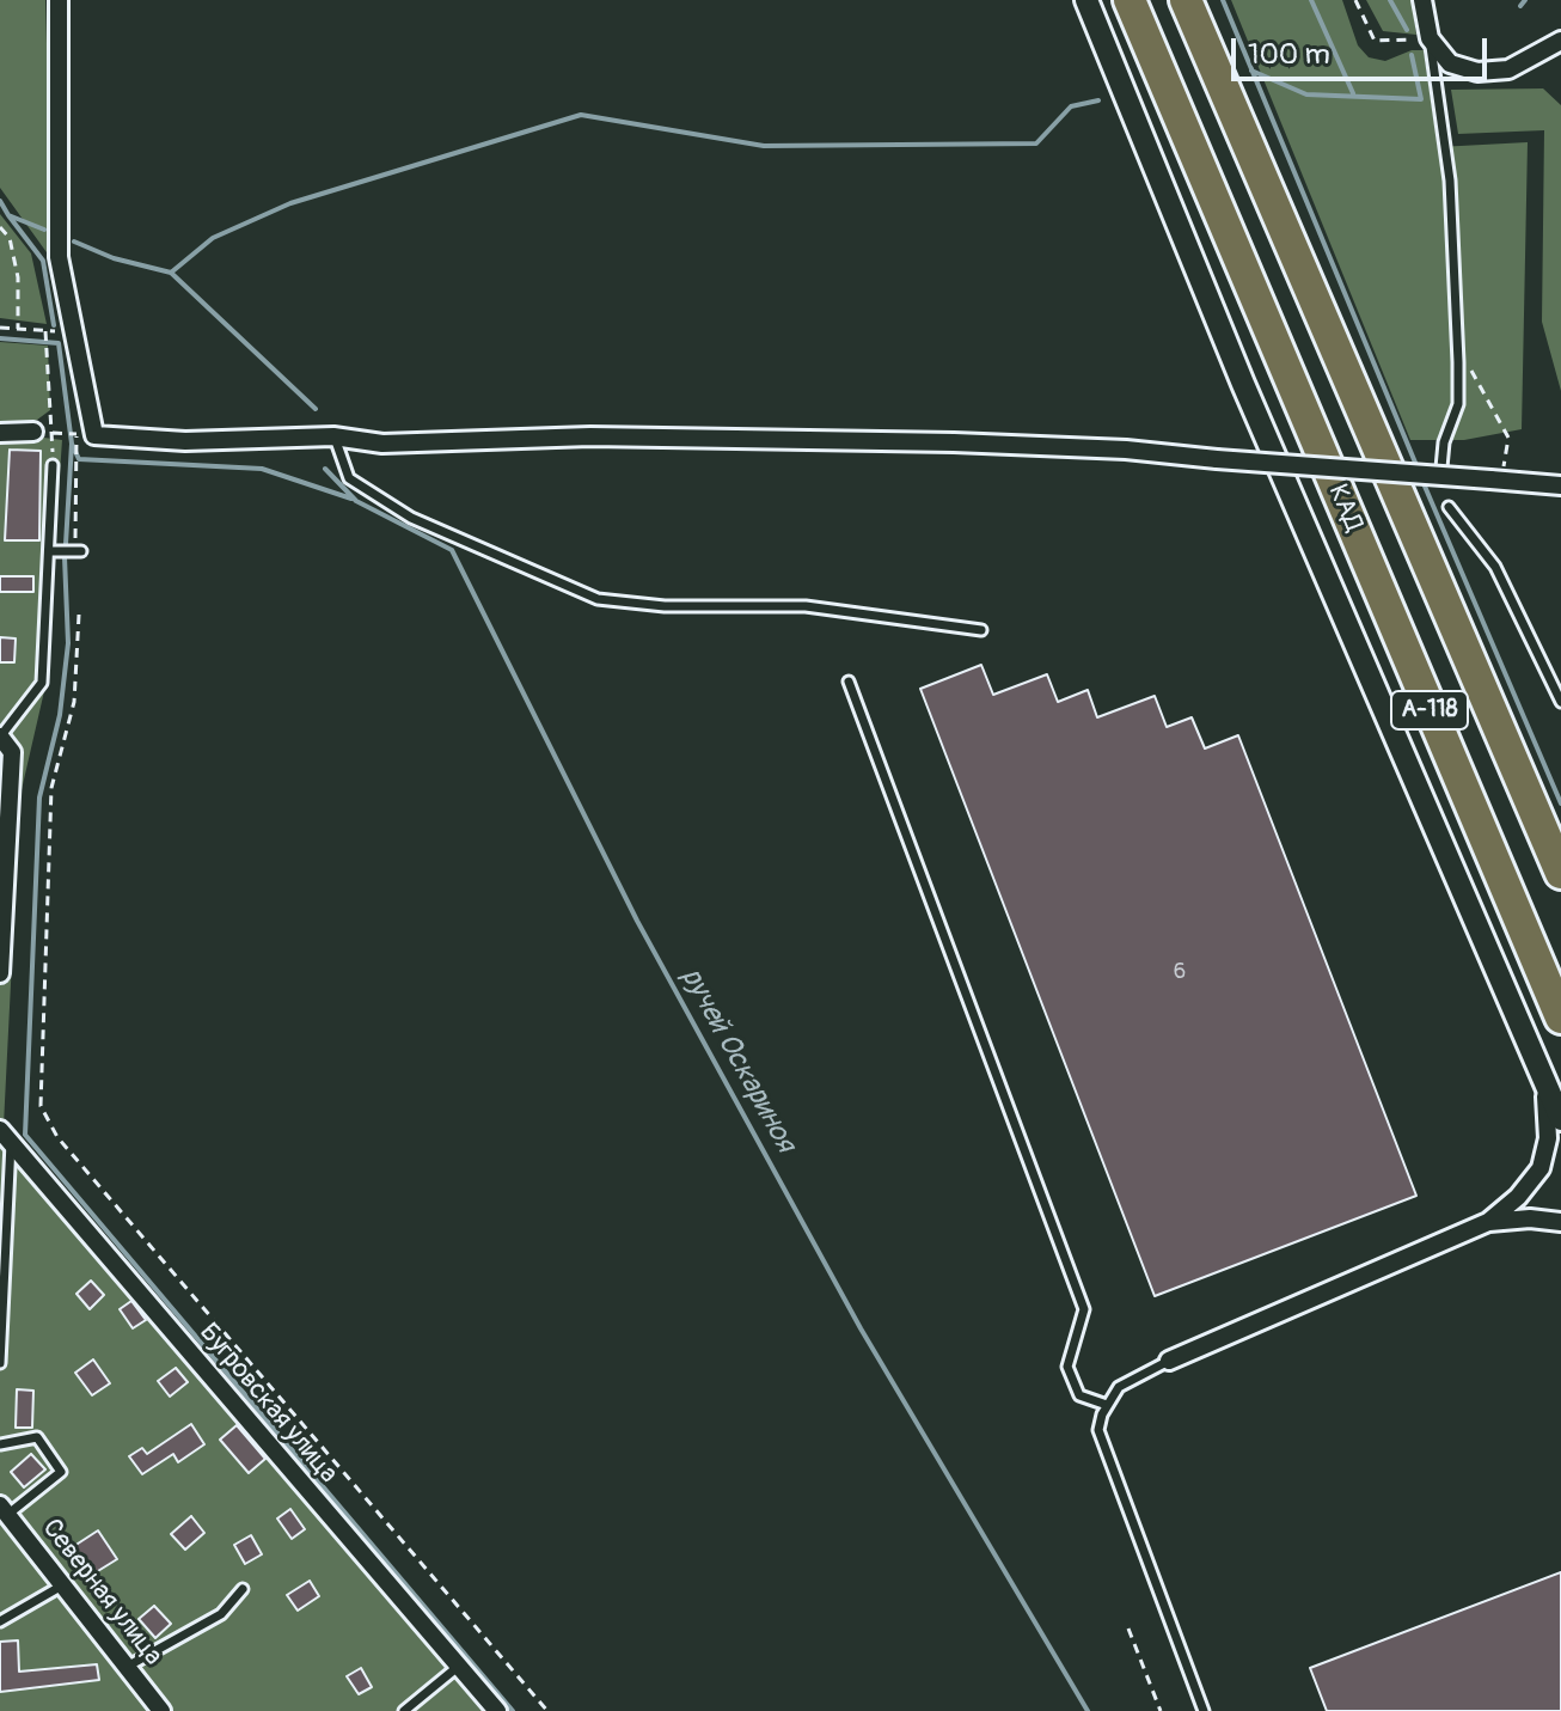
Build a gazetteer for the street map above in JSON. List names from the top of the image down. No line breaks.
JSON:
{"streets":{"highway":["КАД","А-118"],"street":["Бугровская улица","Северная улица"]},"water":["ручей Оскариноя"],"house_numbers":["6"],"scale_bar":"100 m"}
